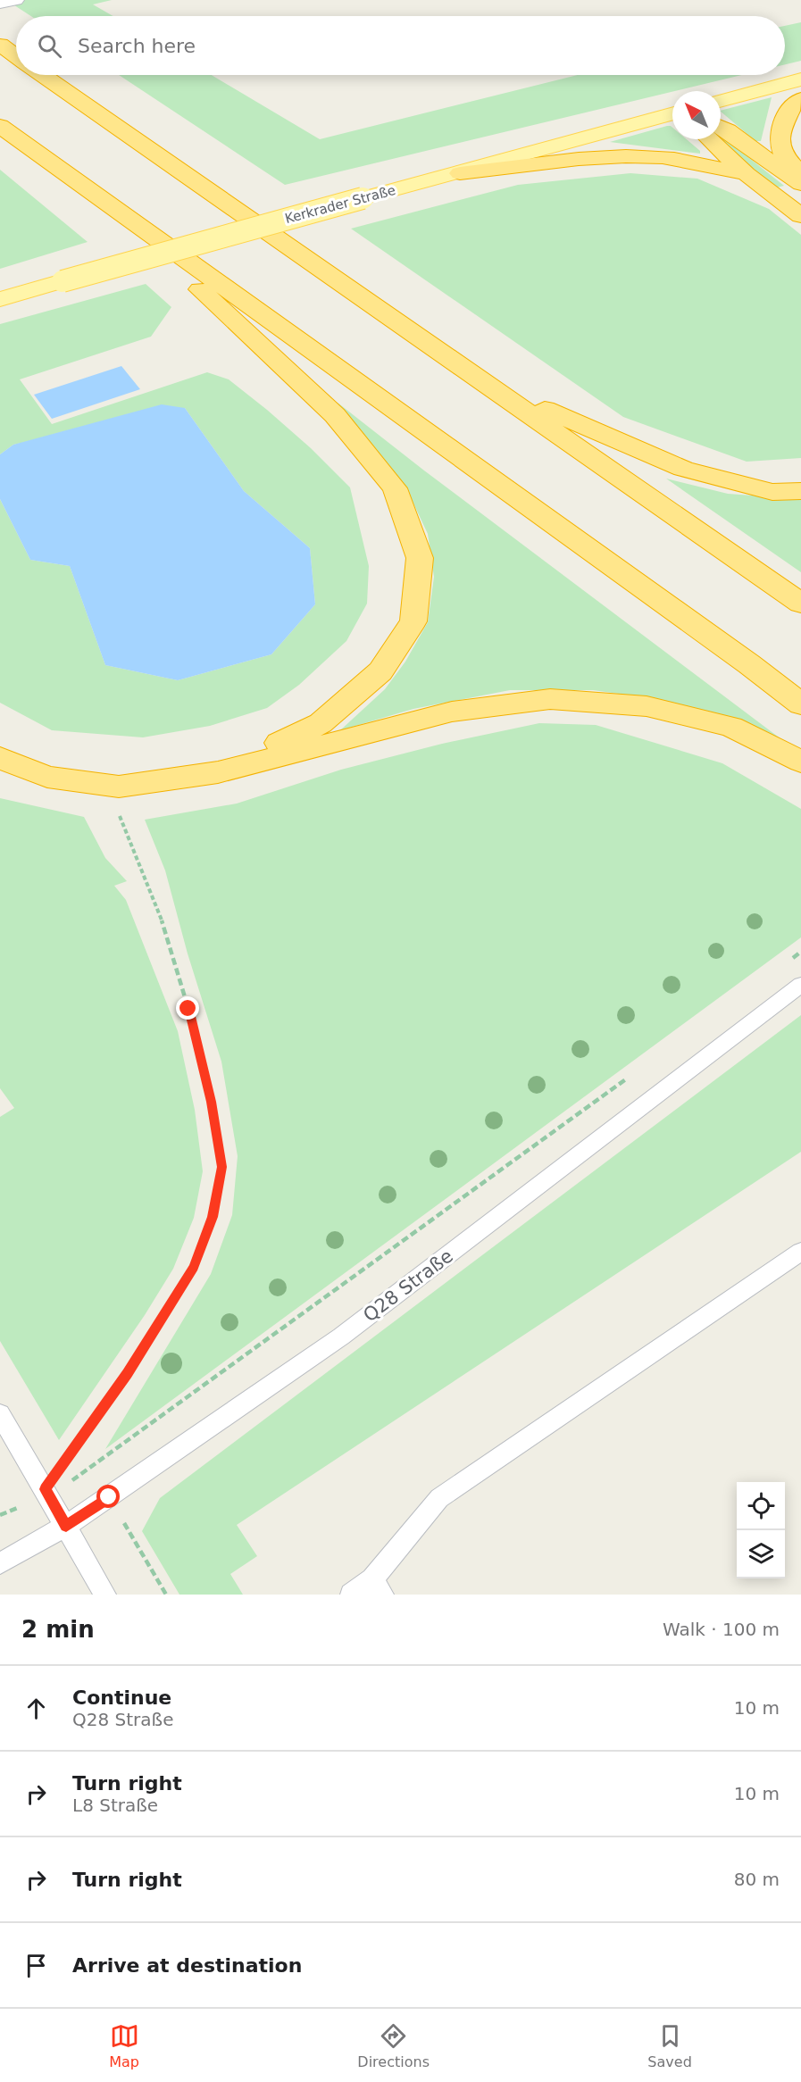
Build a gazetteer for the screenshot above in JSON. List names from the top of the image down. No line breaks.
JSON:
{"streets":{"main road":["Kerkrader Straße"],"lane":["Q28 Straße"]},"north":"top left","page":{"search":"Search here","heading":["2 min","Walk · 100 m"],"list":[["Continue","Q28 Straße","10 m"],["Turn right","L8 Straße","10 m"],["Turn right","80 m"],"Arrive at destination"],"nav":["Map","Directions","Saved"]}}
